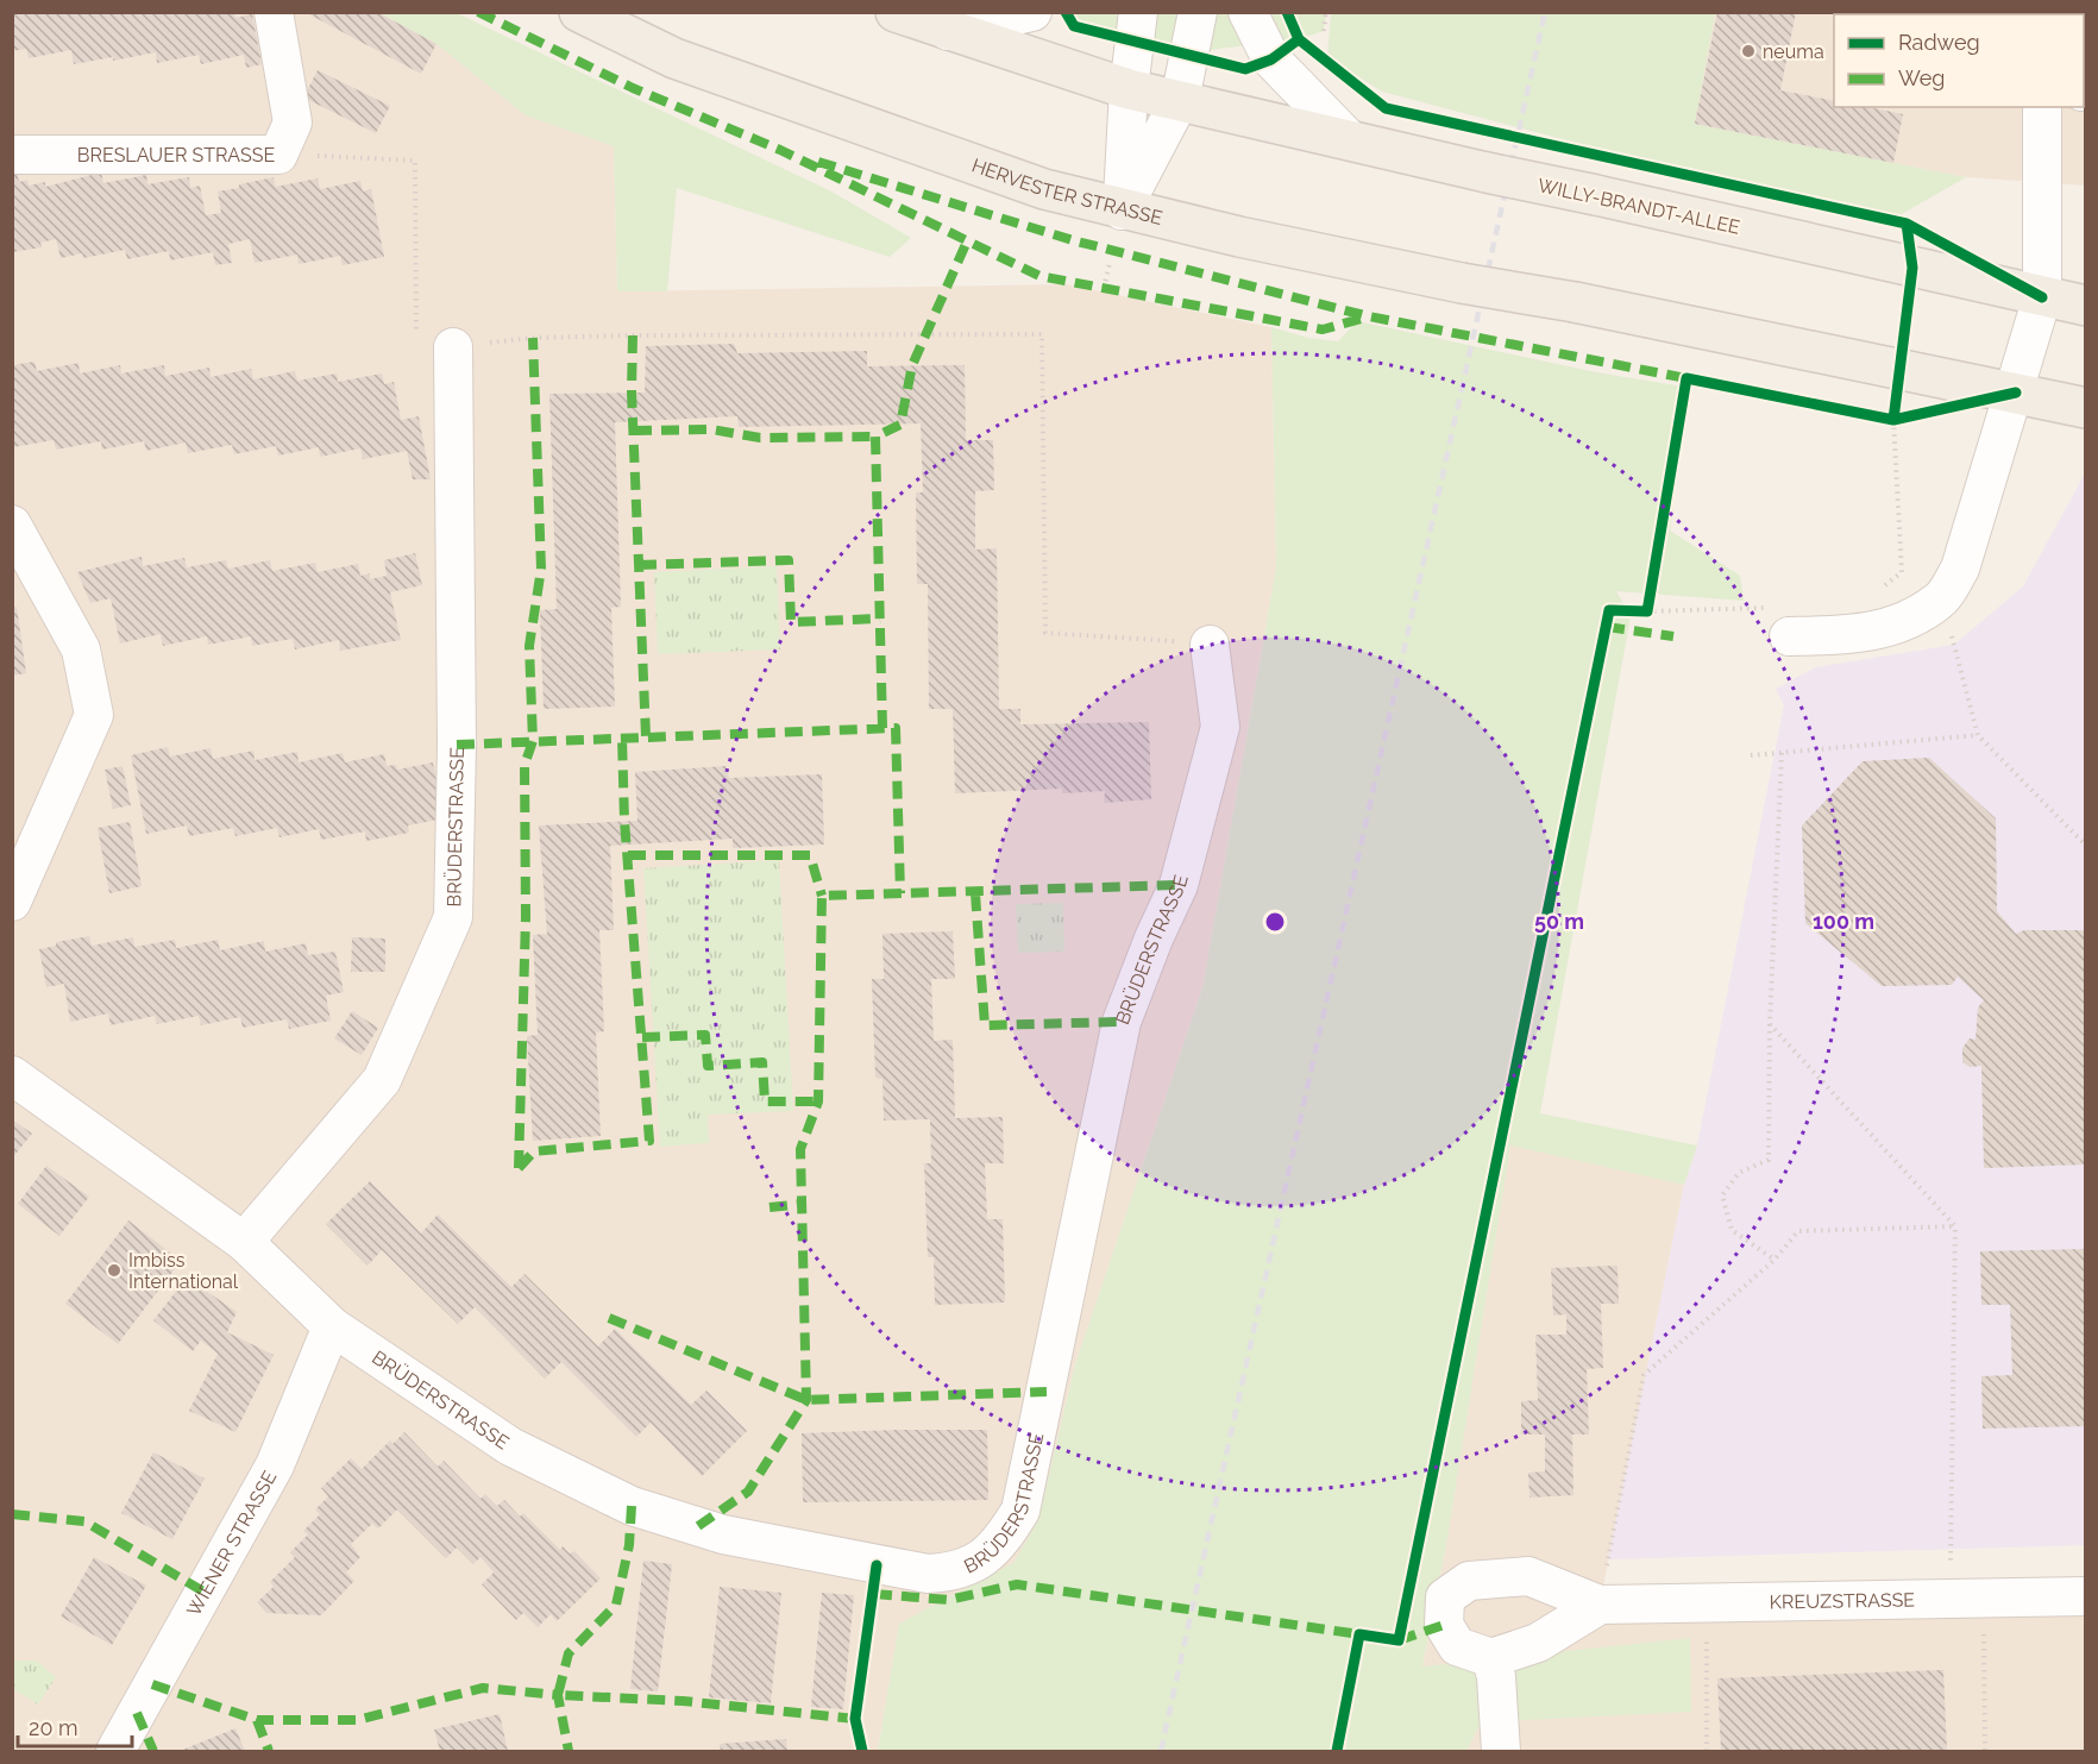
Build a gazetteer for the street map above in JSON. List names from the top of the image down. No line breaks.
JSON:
{"streets":{"main road":["HERVESTER STRASSE","WILLY-BRANDT-ALLEE"],"street":["BRESLAUER STRASSE","BRÜDERSTRASSE","WIENER STRASSE","KREUZSTRASSE"]},"crossings":[["BRÜDERSTRASSE","WIENER STRASSE"]],"places":["neuma","Imbiss International"],"legend":["Radweg","Weg"],"scale_bar":"20 m","rings":["50 m","100 m"]}
